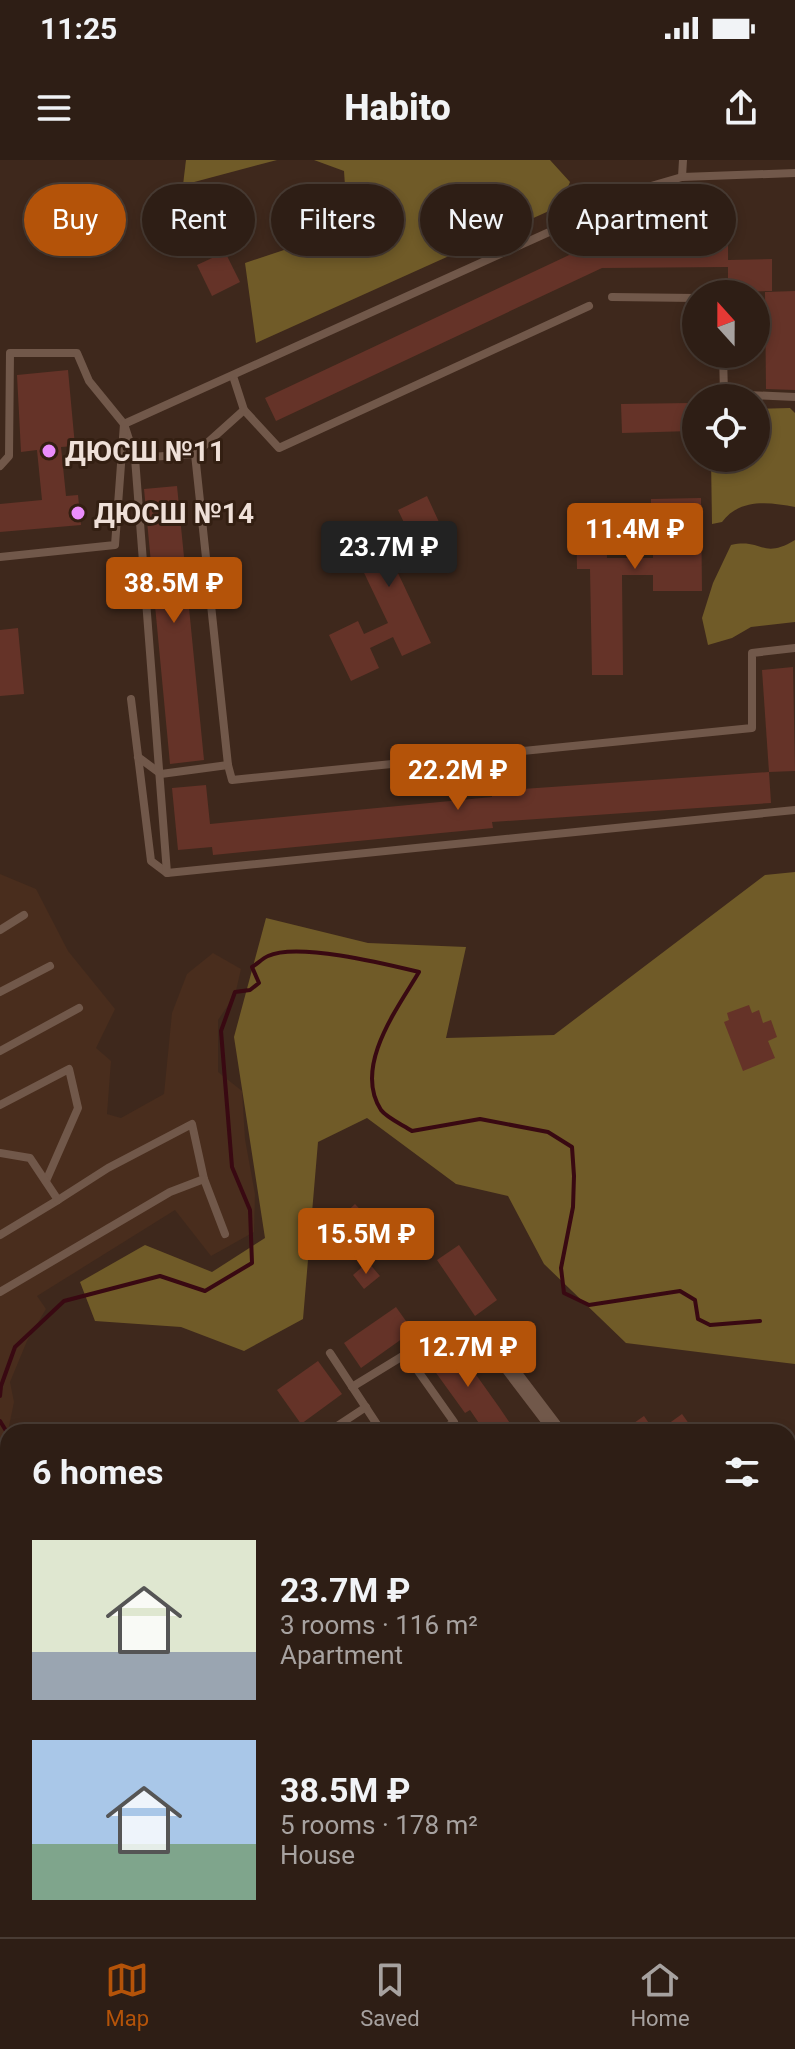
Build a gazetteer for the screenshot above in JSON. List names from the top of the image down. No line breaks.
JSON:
{"places":["ДЮСШ №11","ДЮСШ №14"],"north":"top","page":{"status":"11:25","header":"Habito","chip":["Buy","Rent","Filters","New","Apartment"],"price":["11.4M ₽","23.7M ₽","38.5M ₽","22.2M ₽","15.5M ₽","12.7M ₽"],"heading":"6 homes","list":[{"name":"23.7M ₽","note":"3 rooms · 116 m² · Apartment"},{"name":"38.5M ₽","note":"5 rooms · 178 m² · House"}],"tabs":["Map","Saved","Home"]}}
